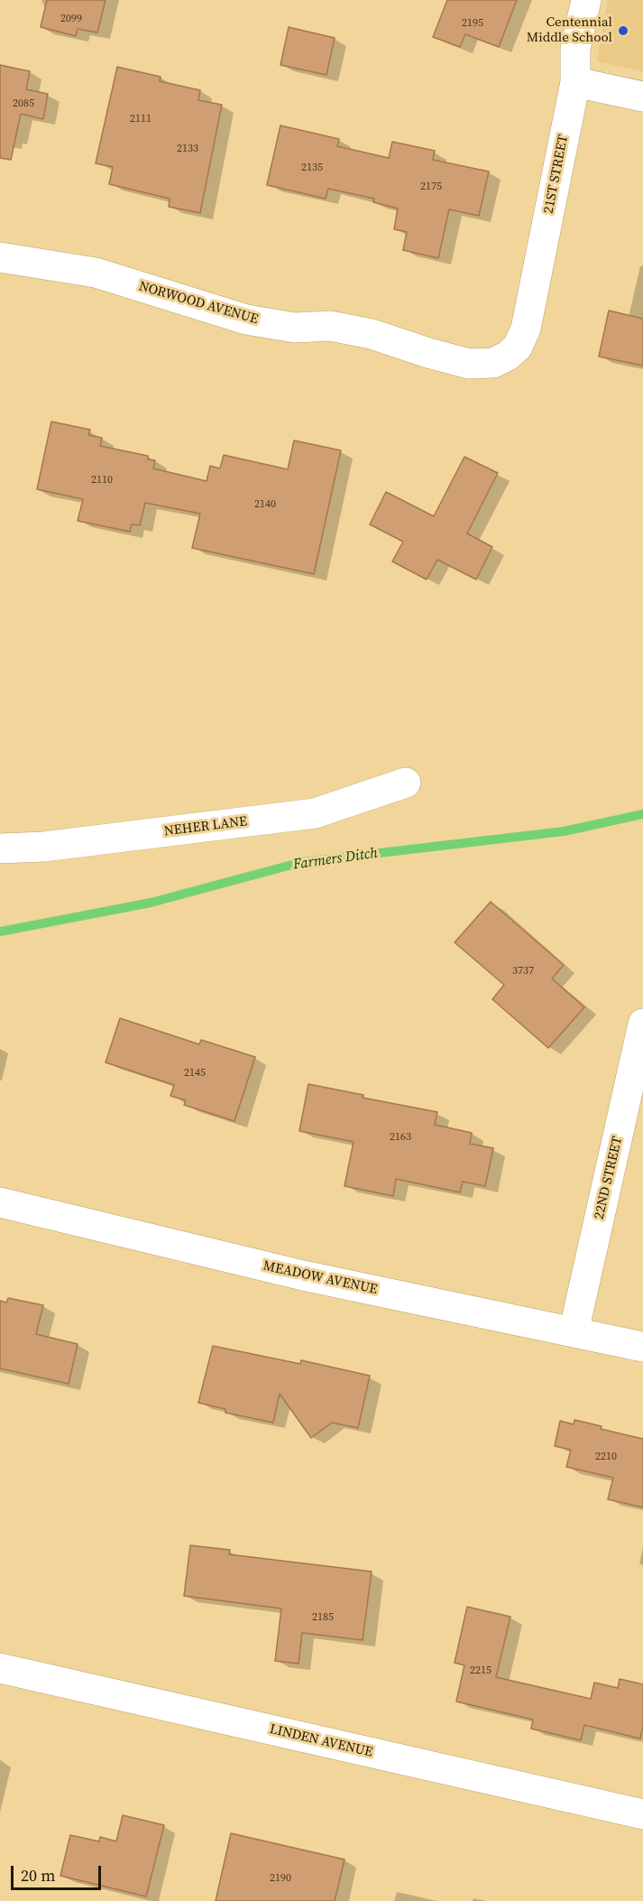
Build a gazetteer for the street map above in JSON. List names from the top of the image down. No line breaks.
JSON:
{"streets":{"street":["21ST STREET","NORWOOD AVENUE","NEHER LANE","22ND STREET","MEADOW AVENUE","LINDEN AVENUE"]},"crossings":[["21ST STREET","NORWOOD AVENUE"],["22ND STREET","MEADOW AVENUE"]],"water":["Farmers Ditch"],"places":["Centennial Middle School"],"house_numbers":["2099","2195","2085","2111","2133","2135","2175","2110","2140","3737","2145","2163","2210","2185","2215","2190"],"scale_bar":"20 m"}
